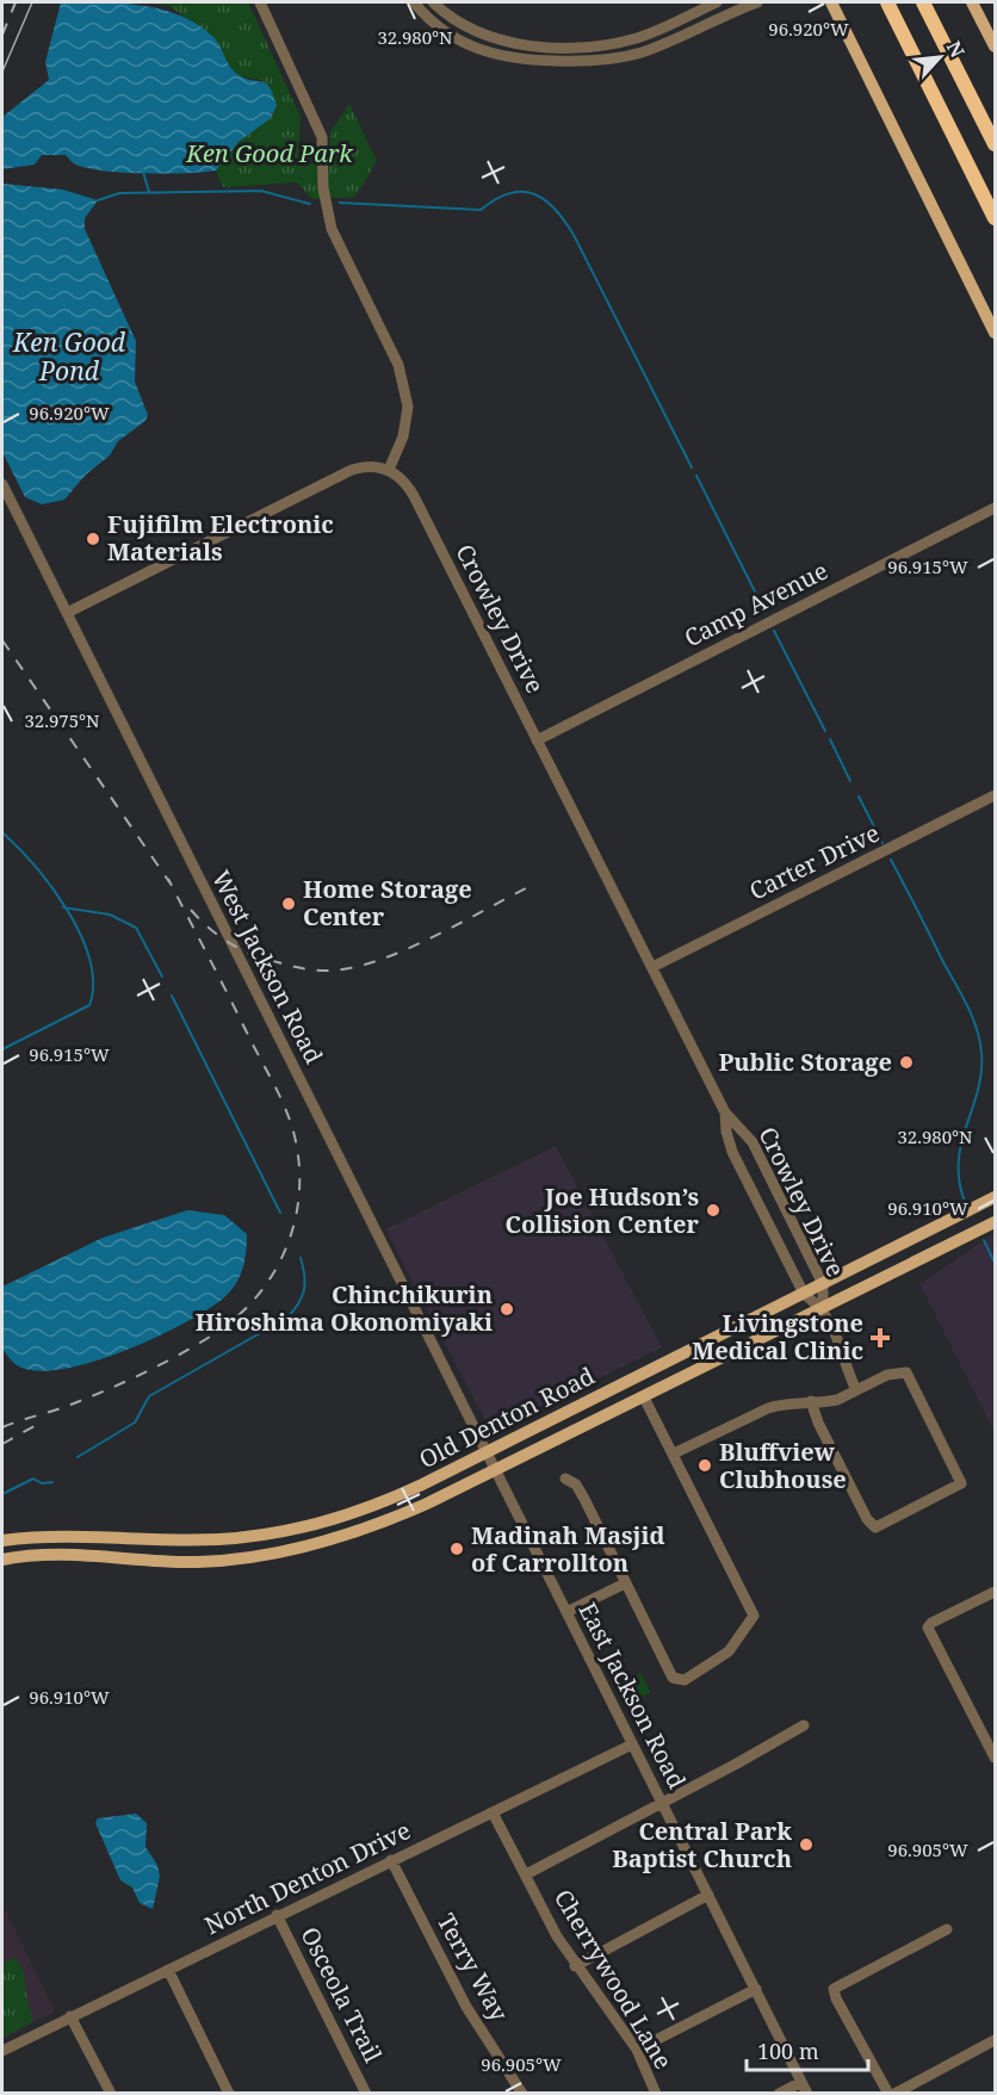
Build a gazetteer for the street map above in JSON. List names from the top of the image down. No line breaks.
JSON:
{"streets":{"main road":["Old Denton Road"],"street":["Camp Avenue","Crowley Drive","Carter Drive","West Jackson Road","East Jackson Road","North Denton Drive","Terry Way","Cherrywood Lane","Osceola Trail"]},"crossings":[["Camp Avenue","Crowley Drive"],["Crowley Drive","Carter Drive"],["Crowley Drive","Old Denton Road"],["West Jackson Road","Old Denton Road"],["West Jackson Road","East Jackson Road"],["Old Denton Road","East Jackson Road"],["East Jackson Road","North Denton Drive"],["North Denton Drive","Terry Way"],["North Denton Drive","Cherrywood Lane"],["North Denton Drive","Osceola Trail"]],"water":["Ken Good Pond"],"parks":["Ken Good Park"],"places":{"other":["Fujifilm Electronic Materials","Home Storage Center","Public Storage","Joe Hudson’s Collision Center","Chinchikurin Hiroshima Okonomiyaki","Bluffview Clubhouse","Madinah Masjid of Carrollton","Central Park Baptist Church"],"health":["Livingstone Medical Clinic"]},"scale_bar":"100 m","north":"top right","coordinates":["96.920°W","32.980°N","96.915°W","32.975°N","96.910°W","96.905°W"]}
